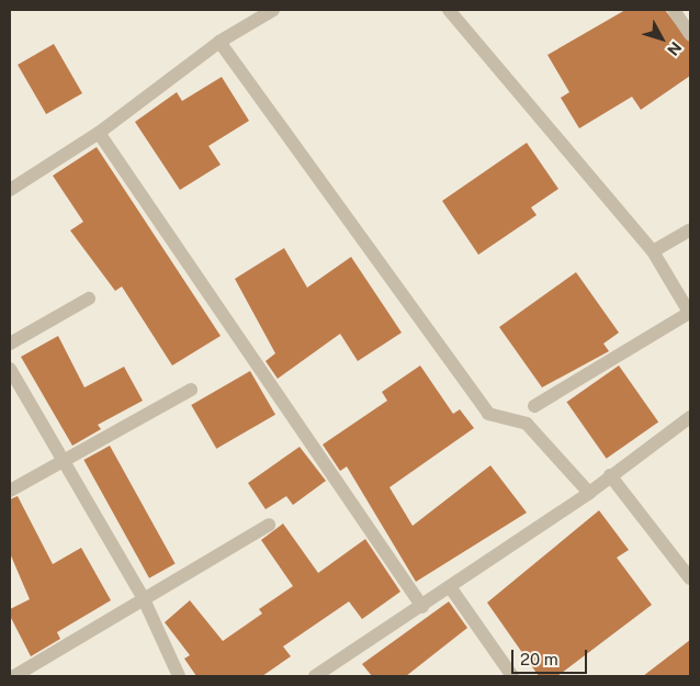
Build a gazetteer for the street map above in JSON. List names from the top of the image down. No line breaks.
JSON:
{"scale_bar":"20 m","north":"bottom right"}
